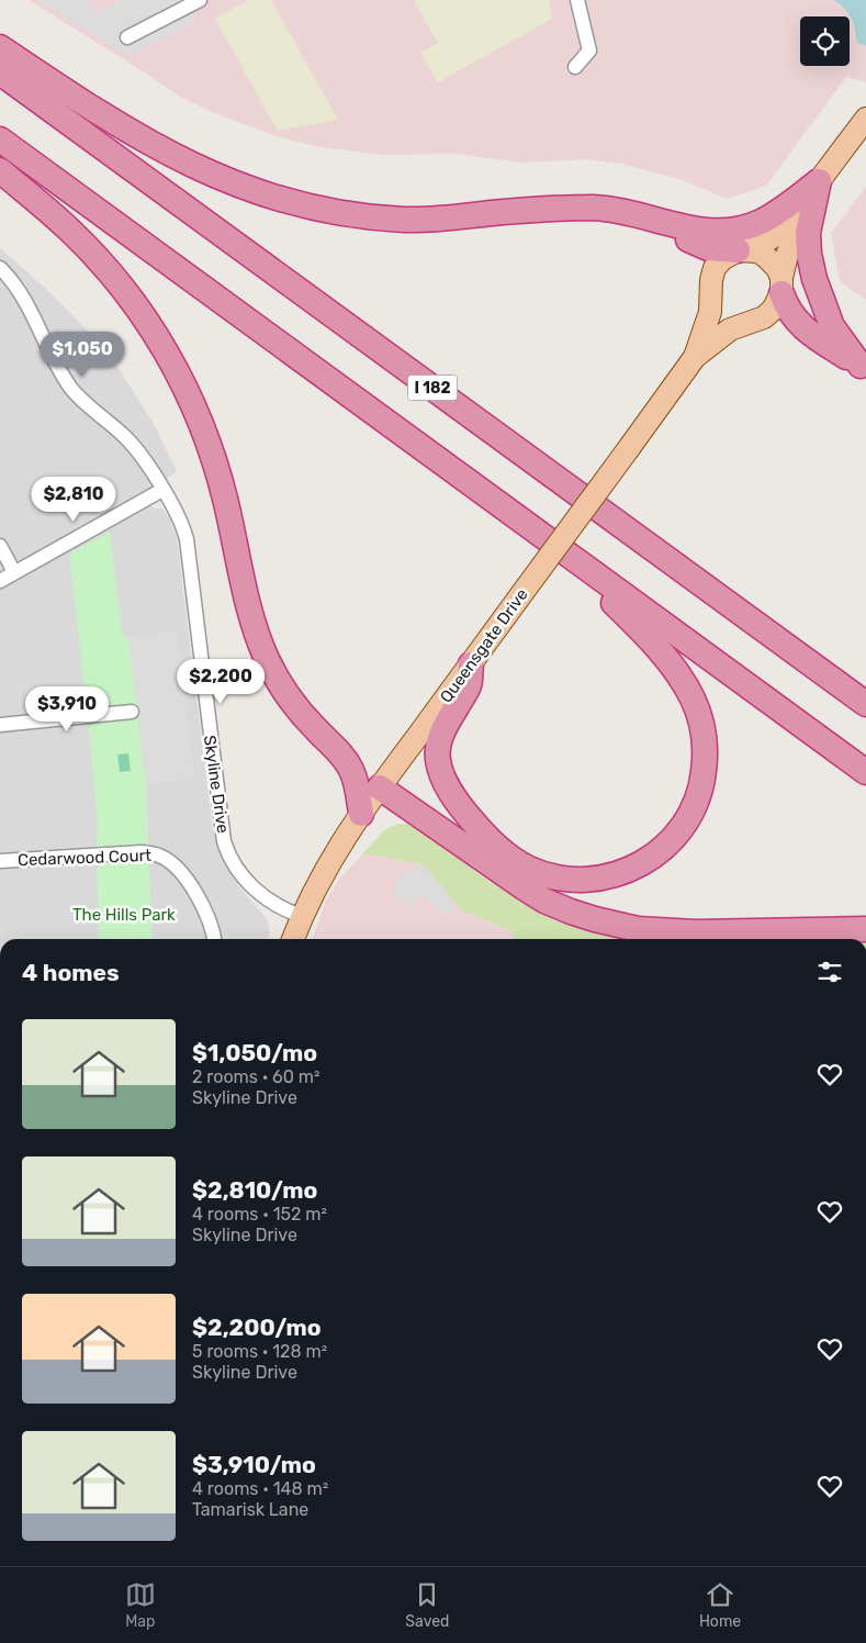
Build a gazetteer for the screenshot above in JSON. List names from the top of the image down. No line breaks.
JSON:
{"streets":{"highway":["I 182"],"main road":["Queensgate Drive"],"street":["Skyline Drive","Cedarwood Court"]},"crossings":[["Queensgate Drive","Skyline Drive"]],"parks":["The Hills Park"],"page":{"price":["$1,050","$2,810","$2,200","$3,910"],"heading":"4 homes","list":[{"name":"$1,050/mo","note":"2 rooms · 60 m² · Skyline Drive"},{"name":"$2,810/mo","note":"4 rooms · 152 m² · Skyline Drive"},{"name":"$2,200/mo","note":"5 rooms · 128 m² · Skyline Drive"},{"name":"$3,910/mo","note":"4 rooms · 148 m² · Tamarisk Lane"}],"tabs":["Map","Saved","Home"]}}
